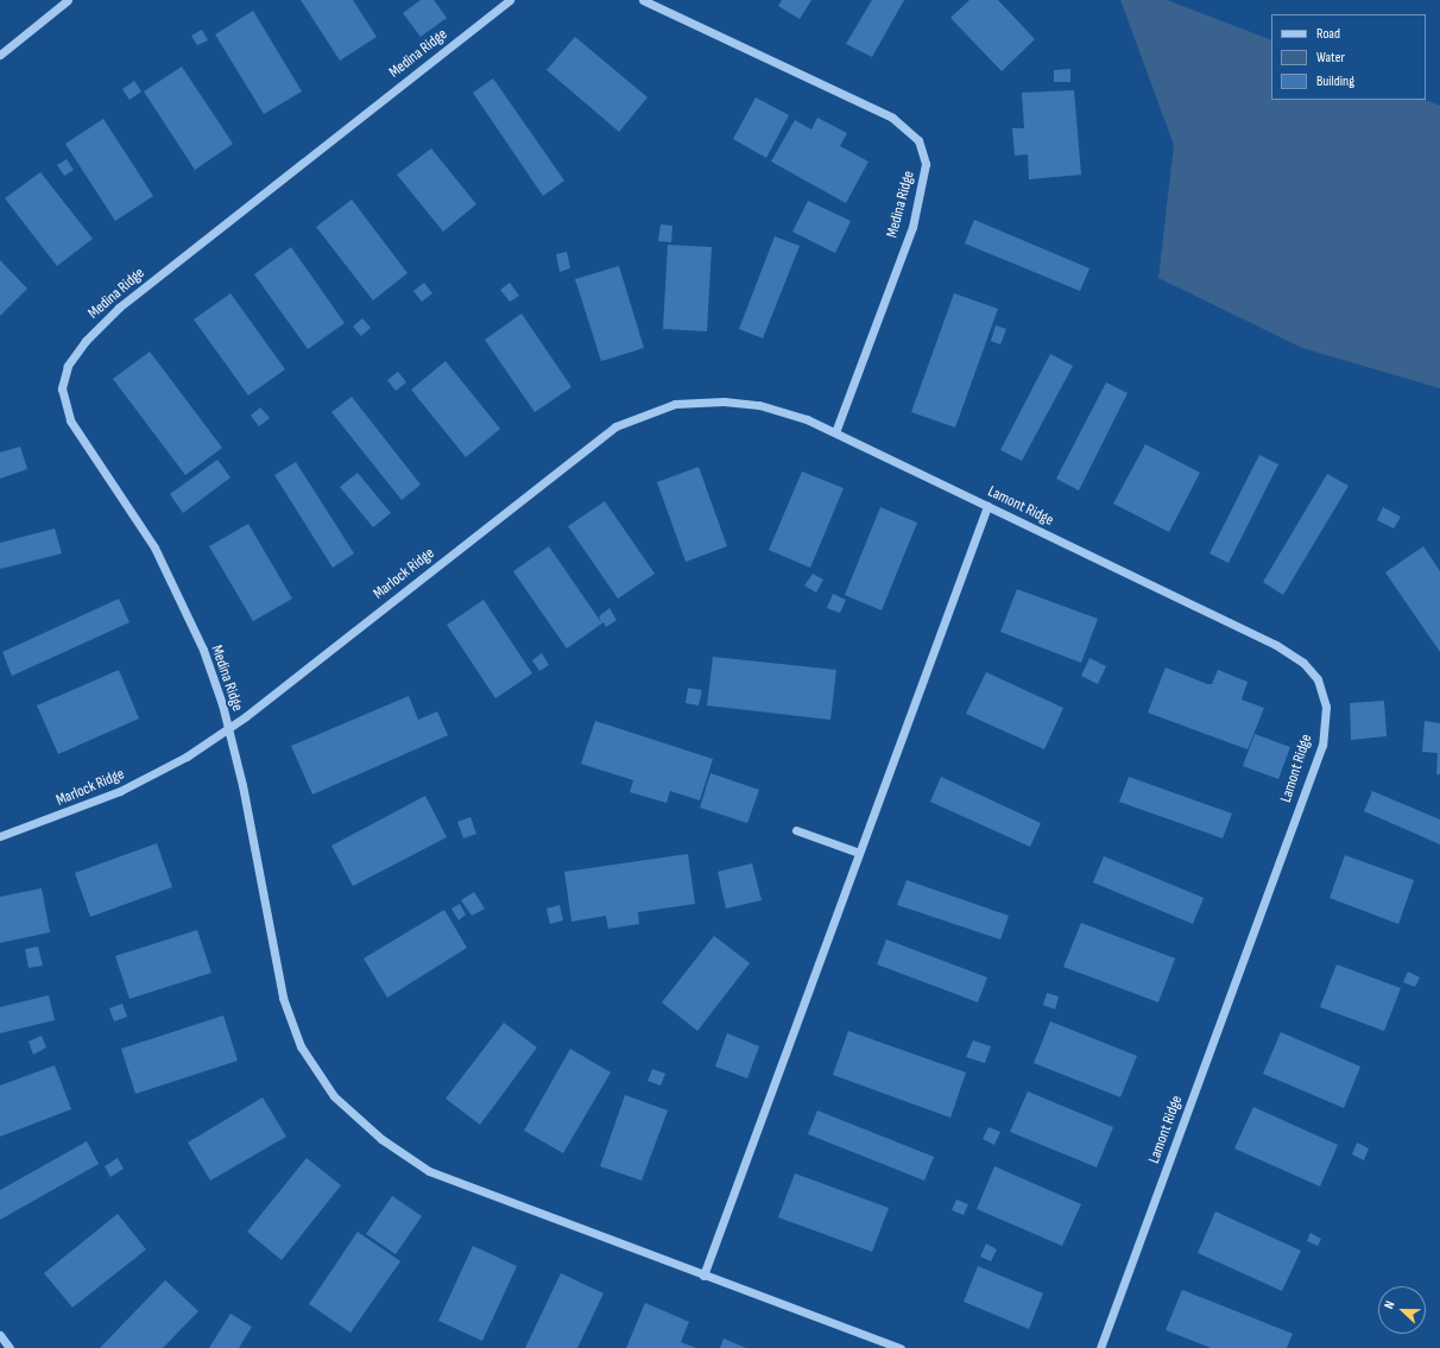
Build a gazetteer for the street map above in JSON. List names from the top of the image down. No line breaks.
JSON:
{"streets":{"street":["Medina Ridge","Lamont Ridge","Marlock Ridge"]},"crossings":[["Medina Ridge","Lamont Ridge"],["Medina Ridge","Marlock Ridge"],["Lamont Ridge","Marlock Ridge"]],"legend":["Road","Water","Building"],"north":"left"}
